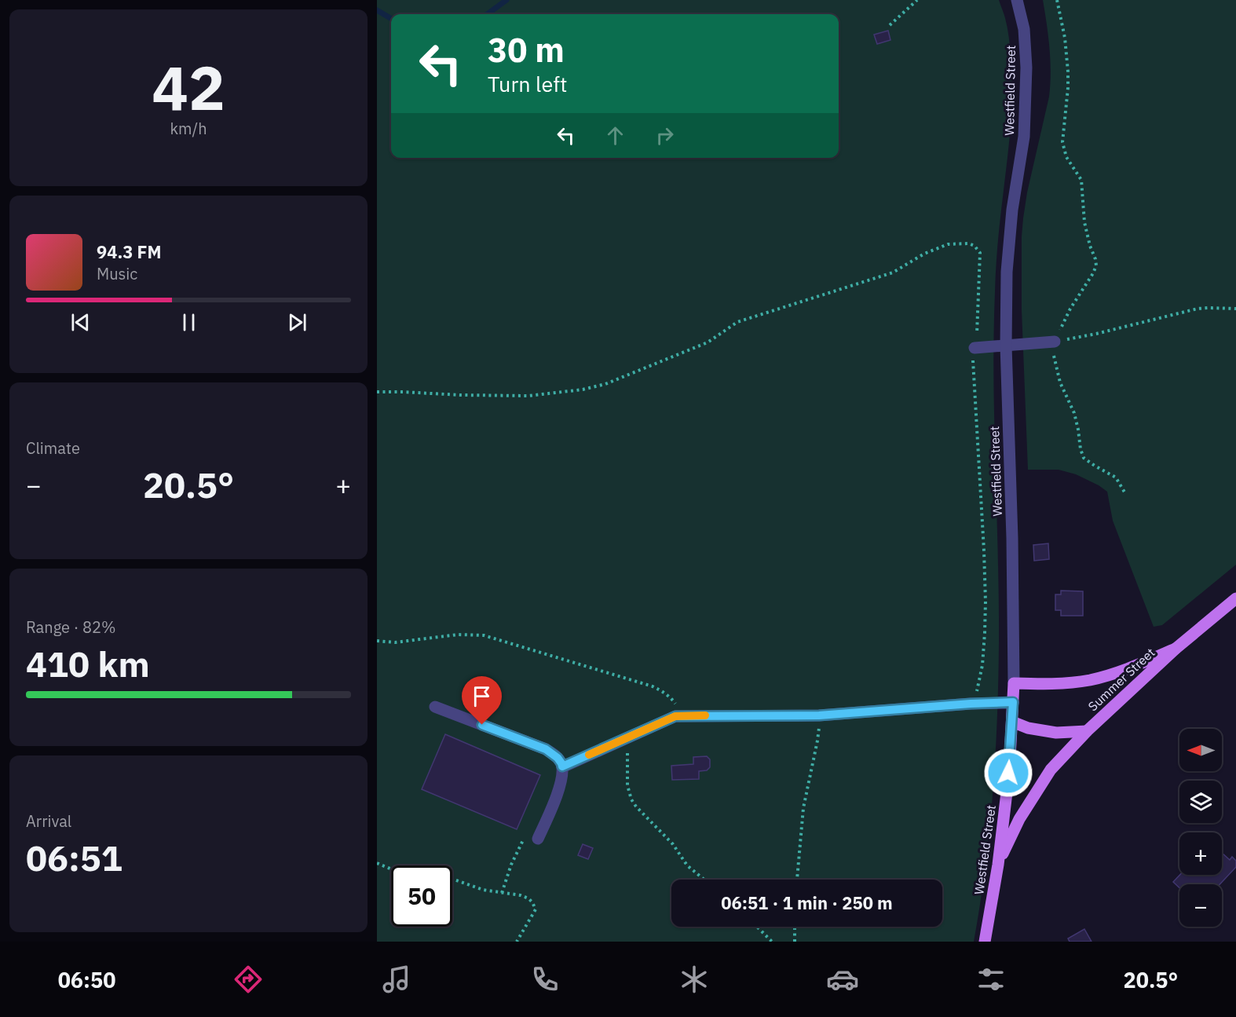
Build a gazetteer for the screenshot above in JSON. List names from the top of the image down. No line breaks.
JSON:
{"streets":{"main road":["Westfield Street","Summer Street"]},"crossings":[["Westfield Street","Summer Street"]],"north":"left","page":{"tile":[["42","km/h"],"Climate",["Range · 82%","410 km"],["Arrival","06:51"]],"turn":["30 m","Turn left"],"song":["94.3 FM","Music"],"heat":["−","20.5°","+"],"map_buttons":["+","−"],"limit":"50","trip":"06:51 · 1 min · 250 m","tabs":["06:50","20.5°"]}}
